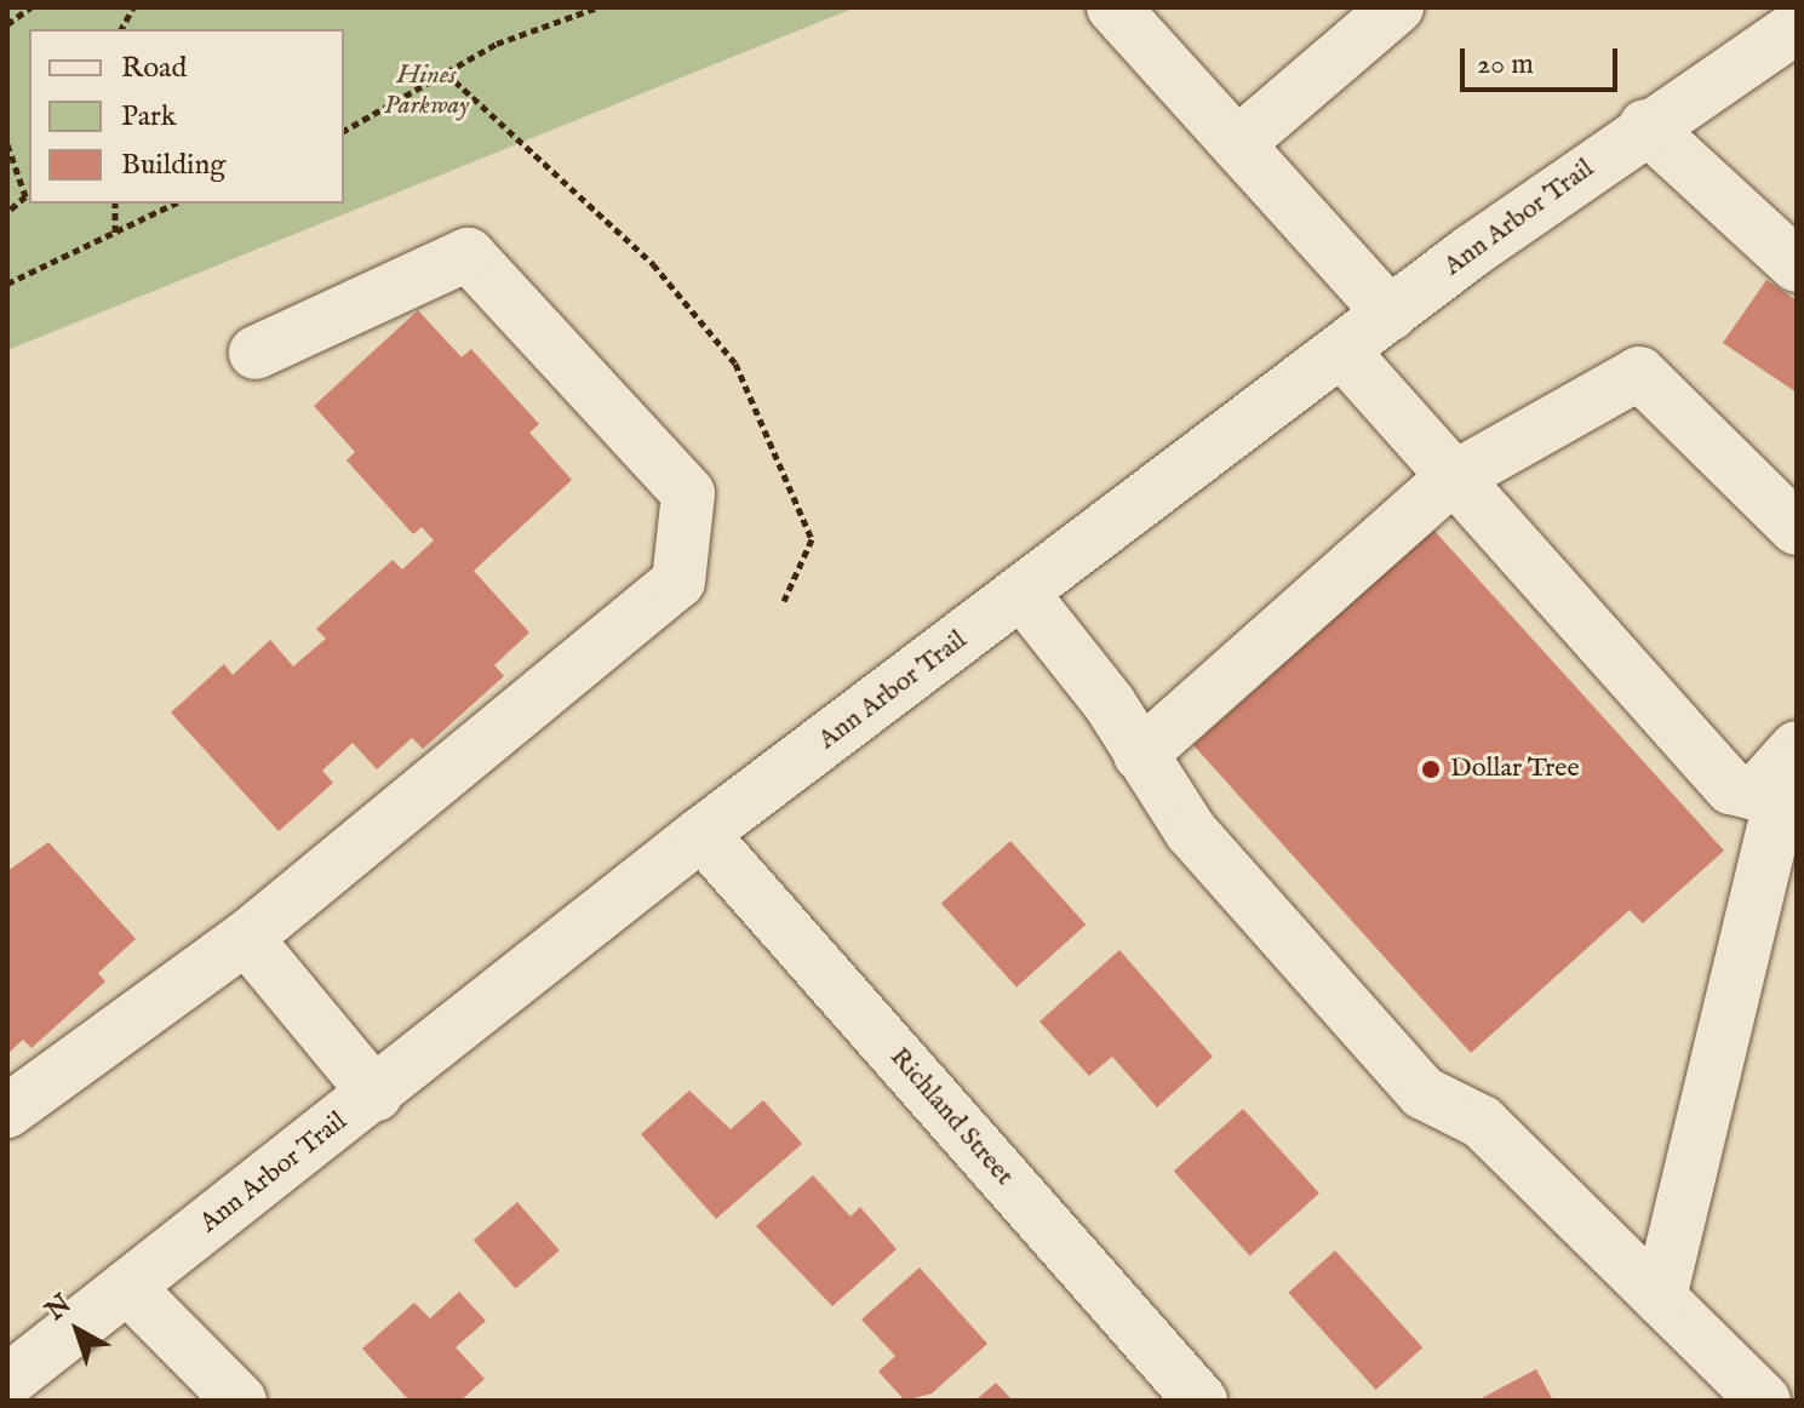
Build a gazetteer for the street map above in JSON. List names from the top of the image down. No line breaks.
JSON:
{"streets":{"street":["Ann Arbor Trail","Richland Street"]},"crossings":[["Ann Arbor Trail","Richland Street"]],"parks":["Hines Parkway"],"places":["Dollar Tree"],"legend":["Road","Park","Building"],"scale_bar":"20 m","north":"top left"}
